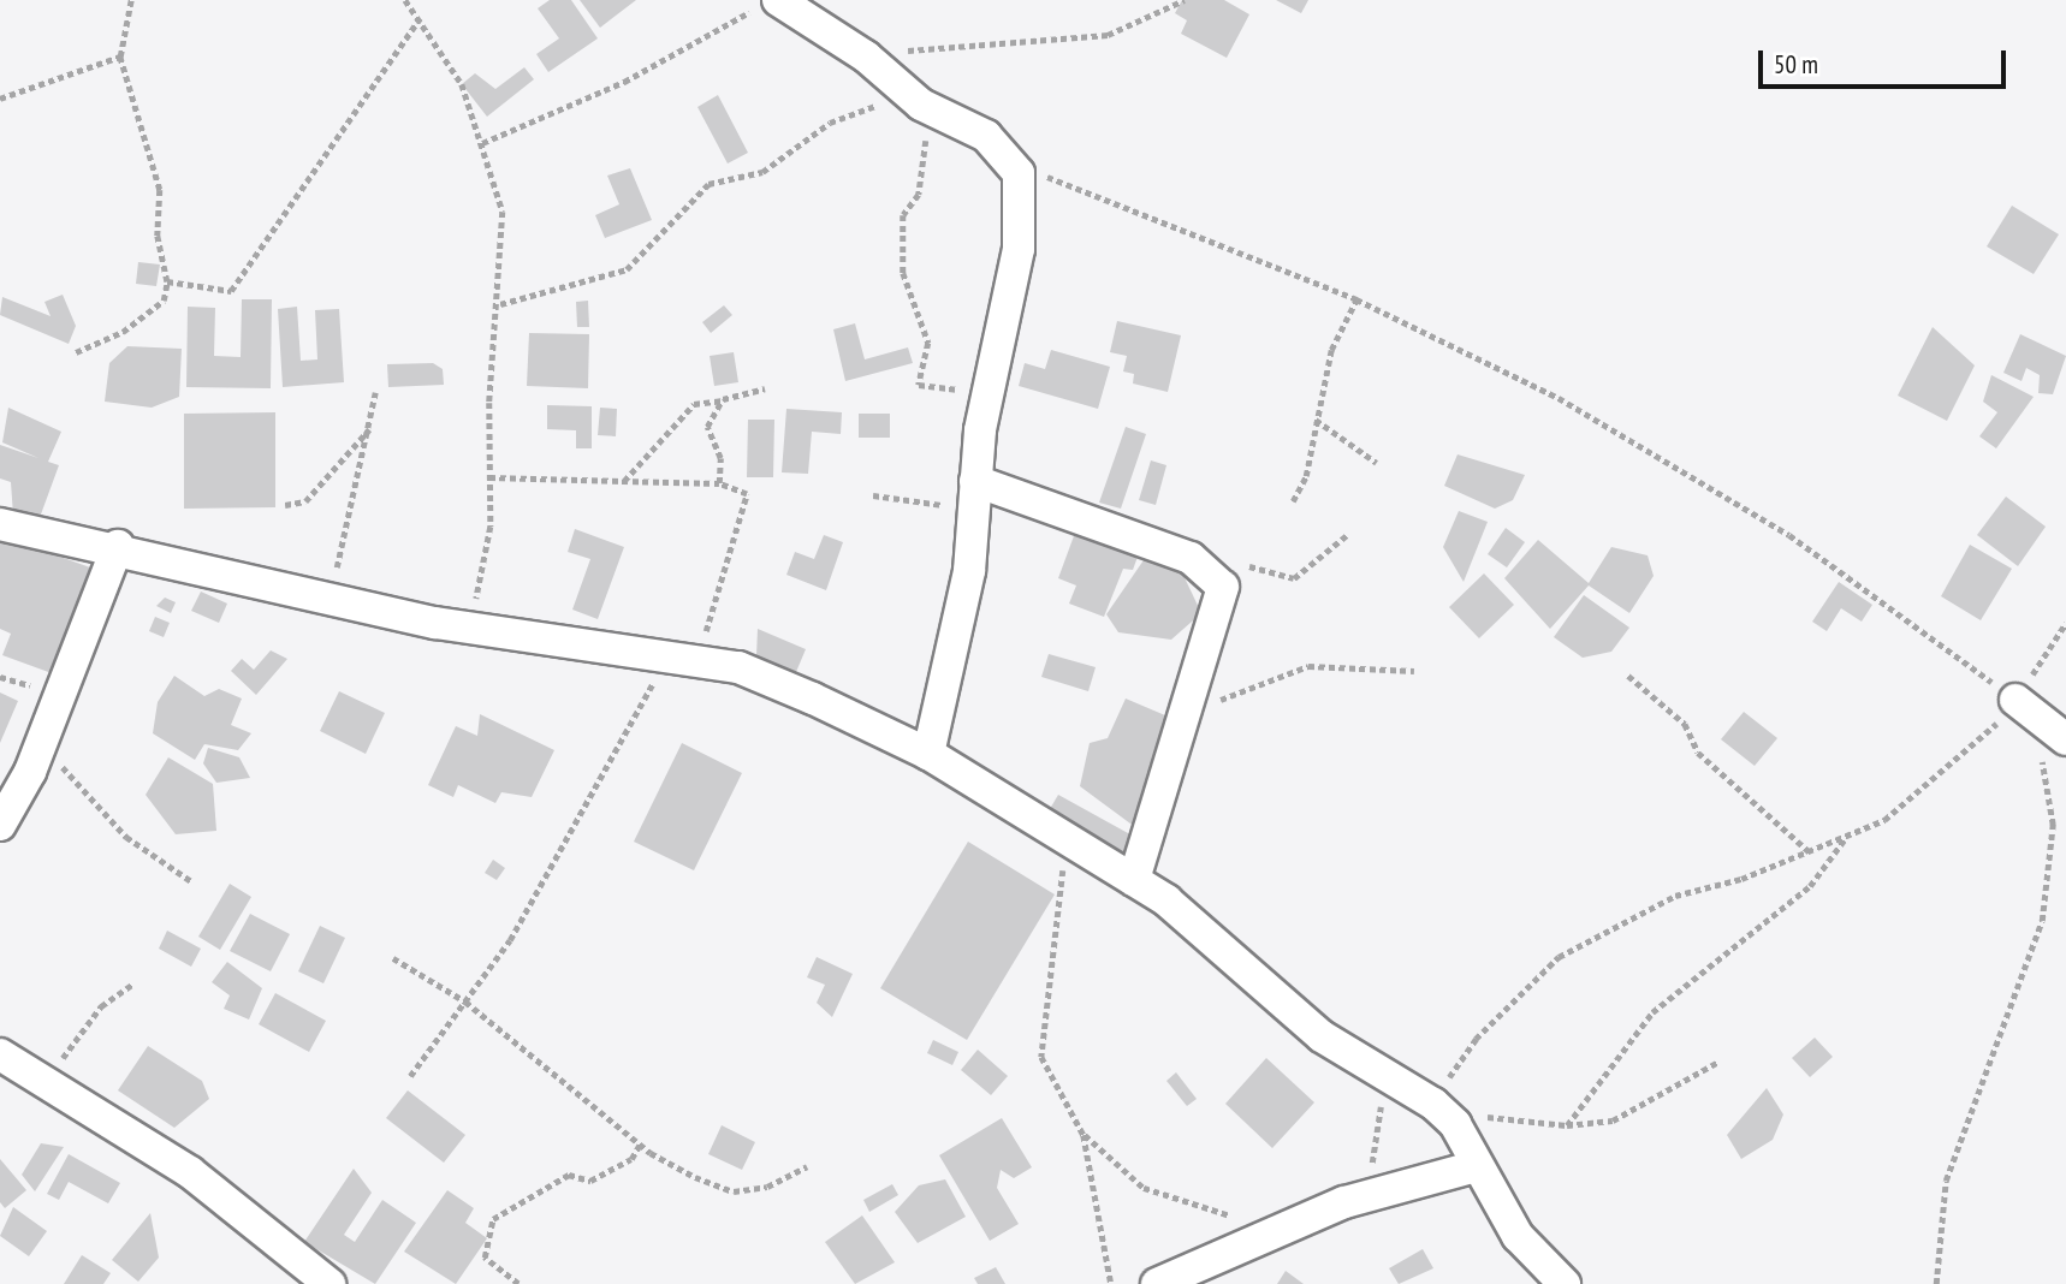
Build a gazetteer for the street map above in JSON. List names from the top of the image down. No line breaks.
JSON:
{"scale_bar":"50 m"}
